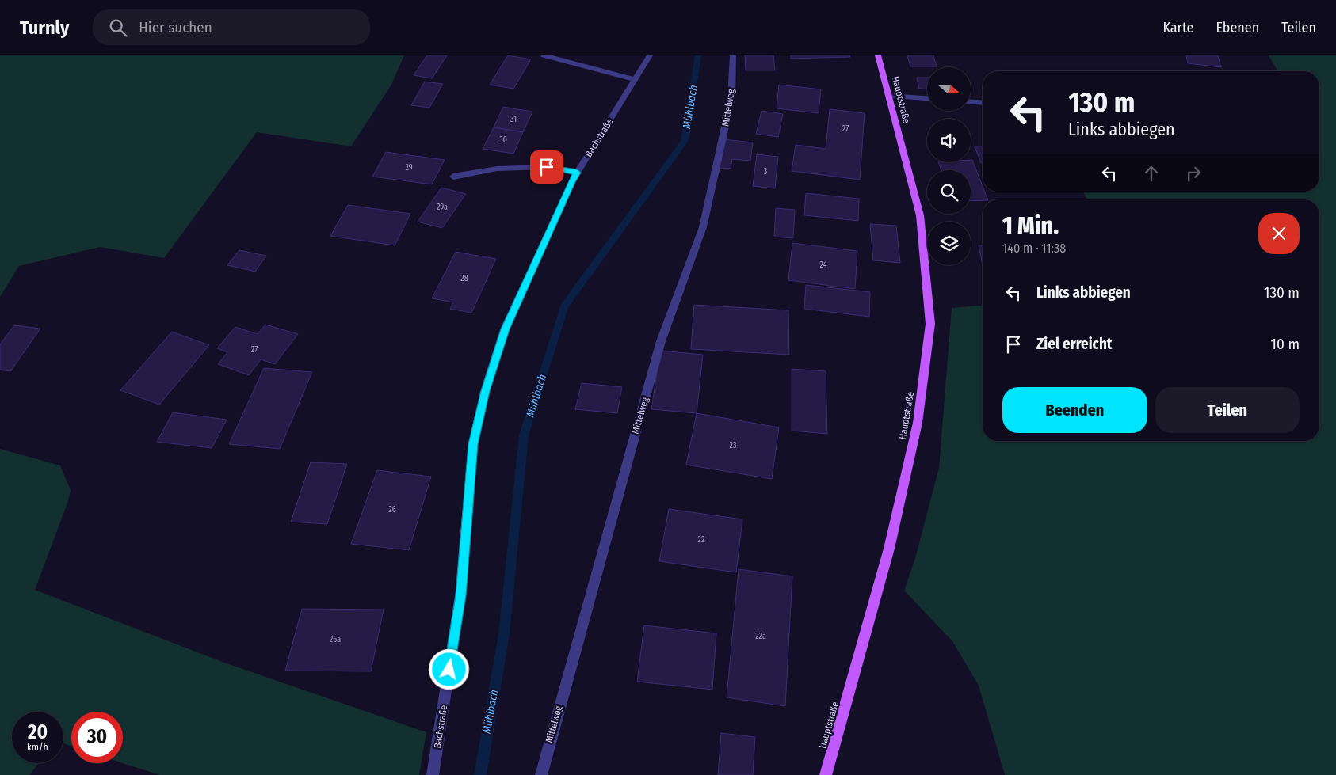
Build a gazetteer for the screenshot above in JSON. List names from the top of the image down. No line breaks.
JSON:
{"streets":{"main road":["Hauptstraße"],"street":["Mittelweg","Bachstraße"]},"water":["Mühlbach"],"house_numbers":["31","27","30","29","3","29a","24","28","27","23","26","22","22a","26a"],"north":"right","page":{"header":"Turnly","search":"Hier suchen","nav":["Karte","Ebenen","Teilen"],"turn":["130 m","Links abbiegen"],"heading":["1 Min.","140 m · 11:38"],"list":[{"name":"Links abbiegen","value":"130 m"},{"name":"Ziel erreicht","value":"10 m"}],"buttons":["Beenden","Teilen"],"speed":"20 km/h","limit":"30"}}
